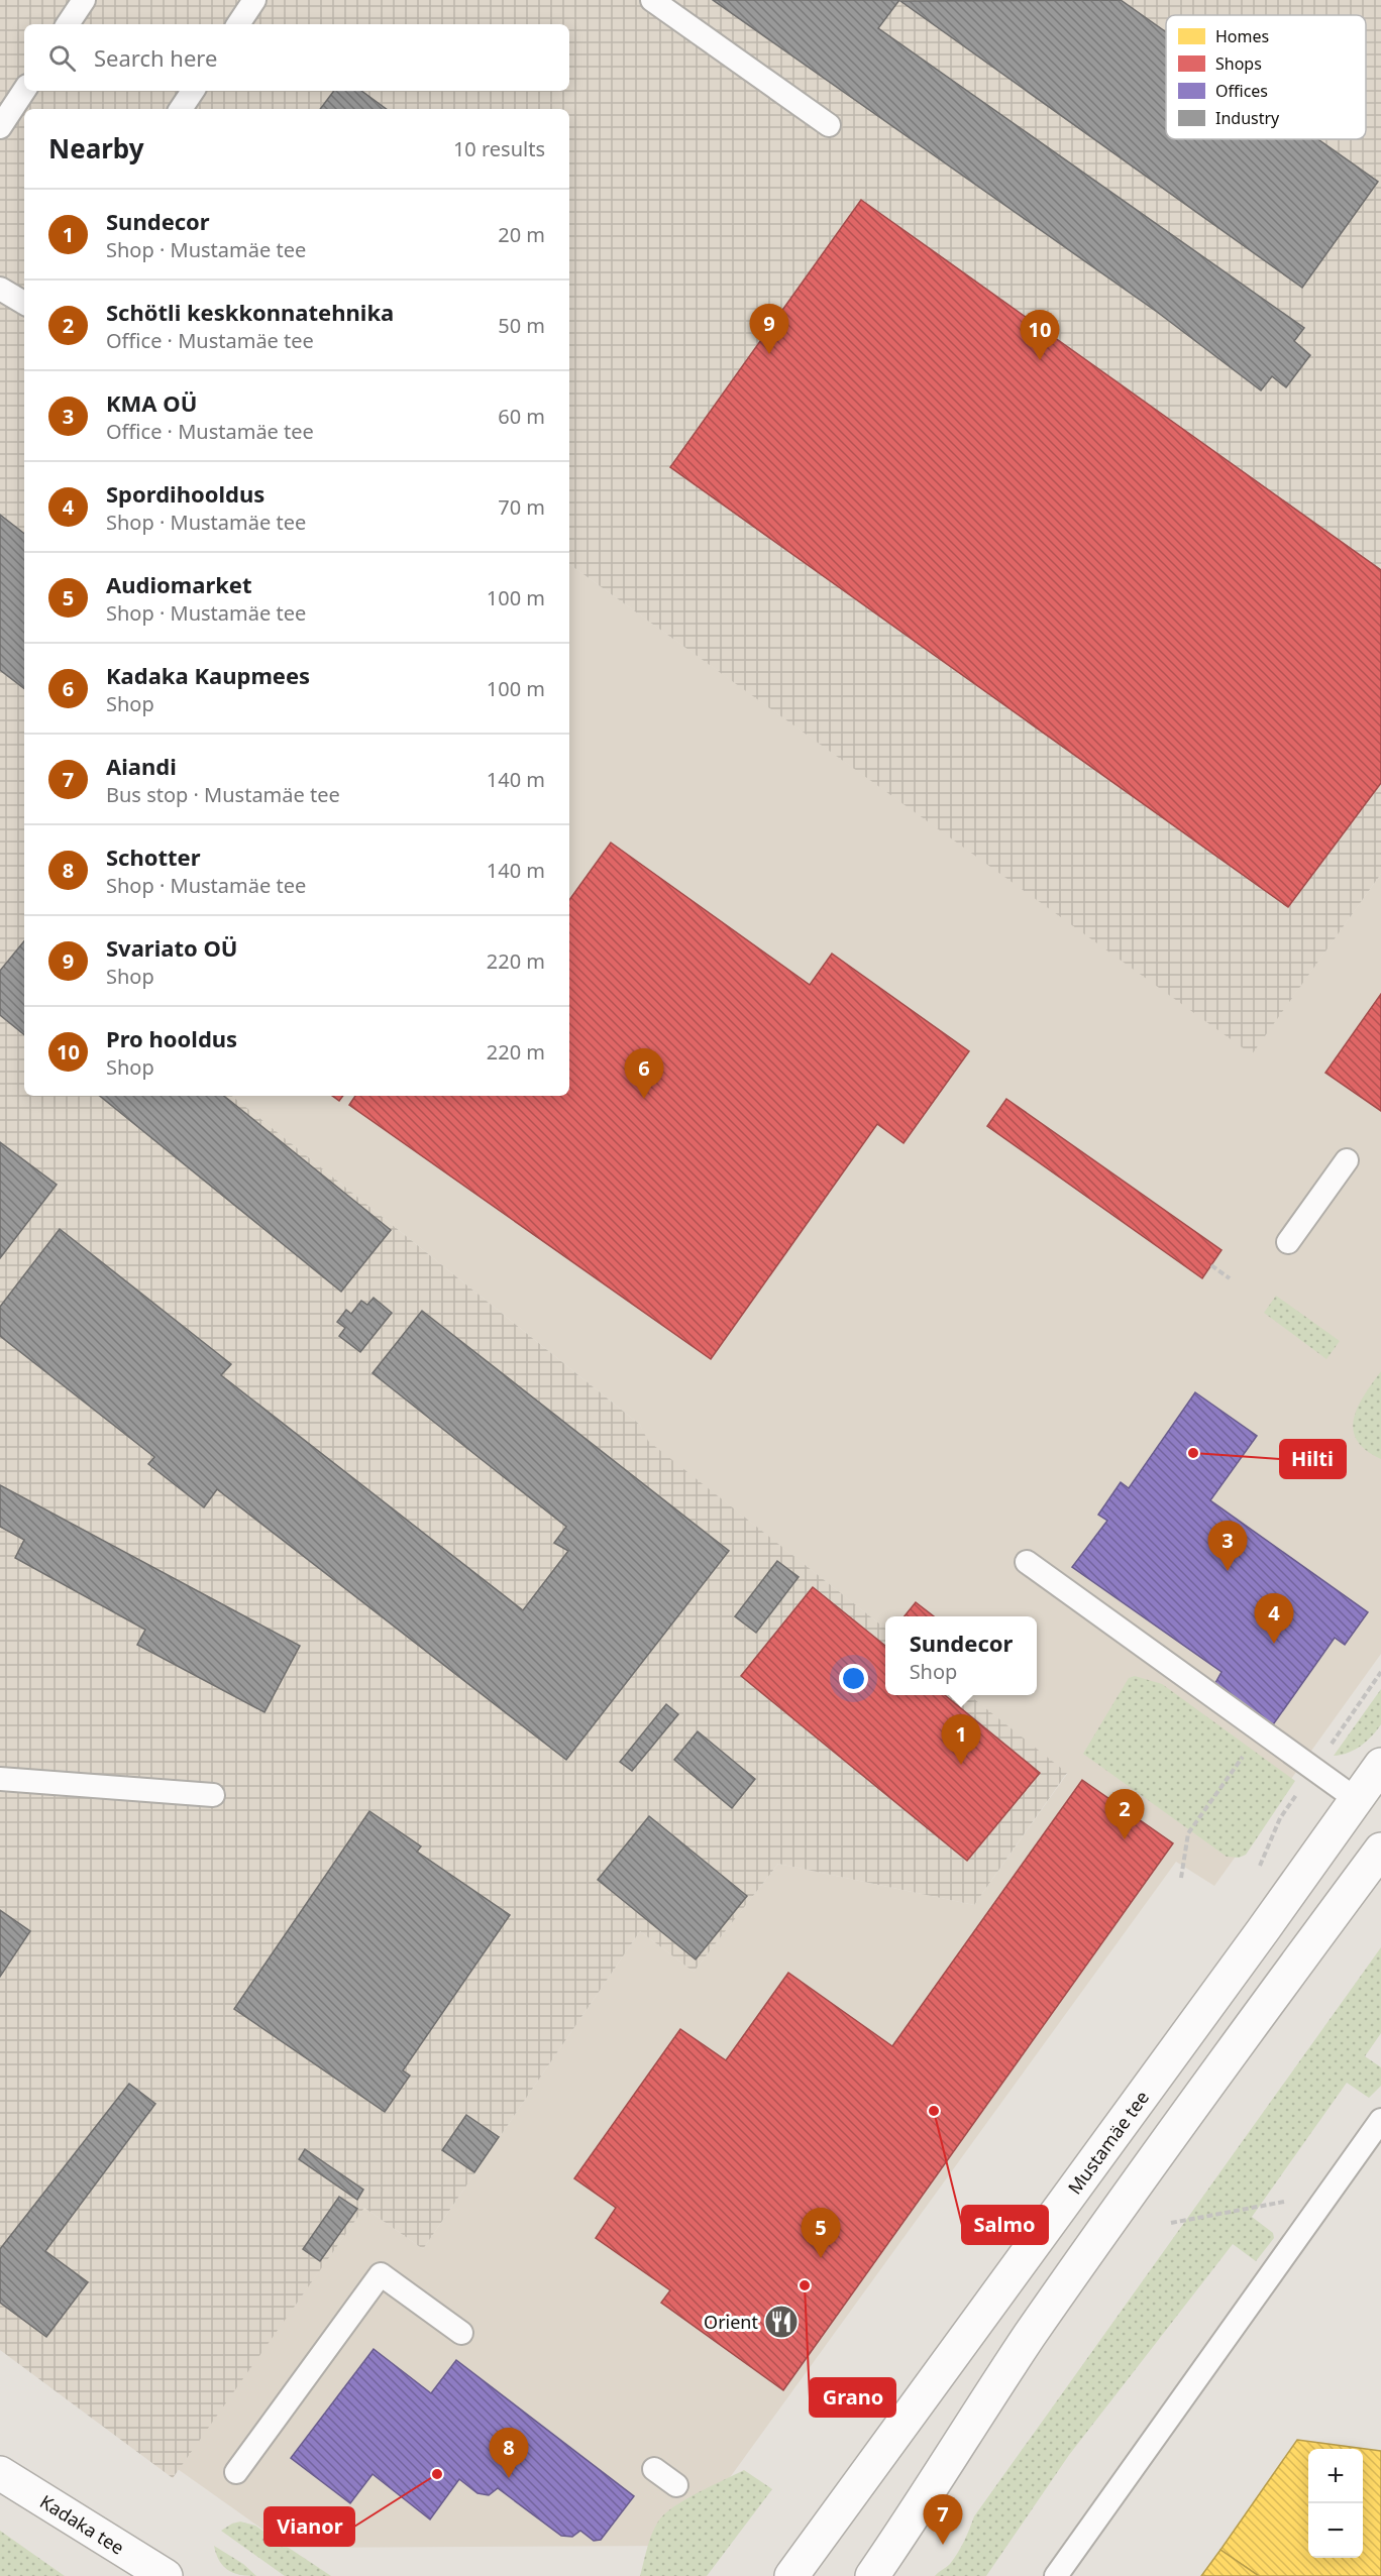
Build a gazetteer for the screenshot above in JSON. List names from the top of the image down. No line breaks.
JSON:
{"streets":{"main road":["Mustamäe tee","Kadaka tee"]},"places":{"other":["Hilti","Salmo","Grano","Vianor"],"restaurant":["Orient"]},"legend":["Homes","Shops","Offices","Industry"],"page":{"search":"Search here","heading":["Nearby","10 results"],"list":[{"mark":"1","name":"Sundecor","note":"Shop · Mustamäe tee","value":"20 m"},{"mark":"2","name":"Schötli keskkonnatehnika","note":"Office · Mustamäe tee","value":"50 m"},{"mark":"3","name":"KMA OÜ","note":"Office · Mustamäe tee","value":"60 m"},{"mark":"4","name":"Spordihooldus","note":"Shop · Mustamäe tee","value":"70 m"},{"mark":"5","name":"Audiomarket","note":"Shop · Mustamäe tee","value":"100 m"},{"mark":"6","name":"Kadaka Kaupmees","note":"Shop","value":"100 m"},{"mark":"7","name":"Aiandi","note":"Bus stop · Mustamäe tee","value":"140 m"},{"mark":"8","name":"Schotter","note":"Shop · Mustamäe tee","value":"140 m"},{"mark":"9","name":"Svariato OÜ","note":"Shop","value":"220 m"},{"mark":"10","name":"Pro hooldus","note":"Shop","value":"220 m"}],"pins":["9","10","6","3","4","1","2","5","8","7"],"popup":["Sundecor","Shop"],"map_buttons":["+","−"]}}
